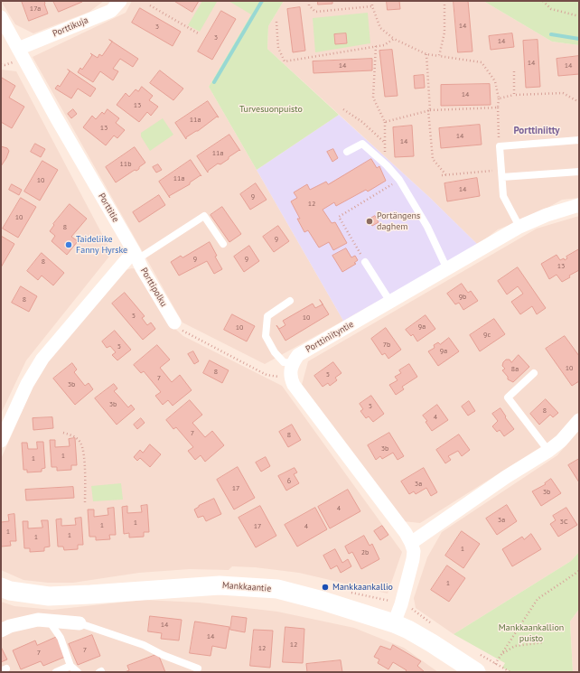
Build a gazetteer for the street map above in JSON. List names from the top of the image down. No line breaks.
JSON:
{"streets":{"main road":["Mankkaantie"],"street":["Porttikuja","Porttitie","Porttipolku","Porttiniityntie"]},"crossings":[["Porttikuja","Porttitie"],["Porttitie","Porttipolku"]],"districts":["Porttiniitty"],"parks":["Turvesuonpuisto","Mankkaankallion puisto"],"places":["Portängens daghem","Taideliike Fanny Hyrske","Mankkaankallio"],"house_numbers":["17a","14","3","3","14","14","14","14","14","13","11a","13","14","14","11a","11b","11a","10","14","9","12","10","8","9","9","9","8","13","9b","8","5","10","9a","10","9c","7b","5","9a","10","8a","8","5","7","3b","3b","5","8","4","7","8","3b","1","1","6","3a","17","3b","4","3a","3C","1","1","17","4","1","1","1","1","2b","1","14","14","12","12","7","7"]}
